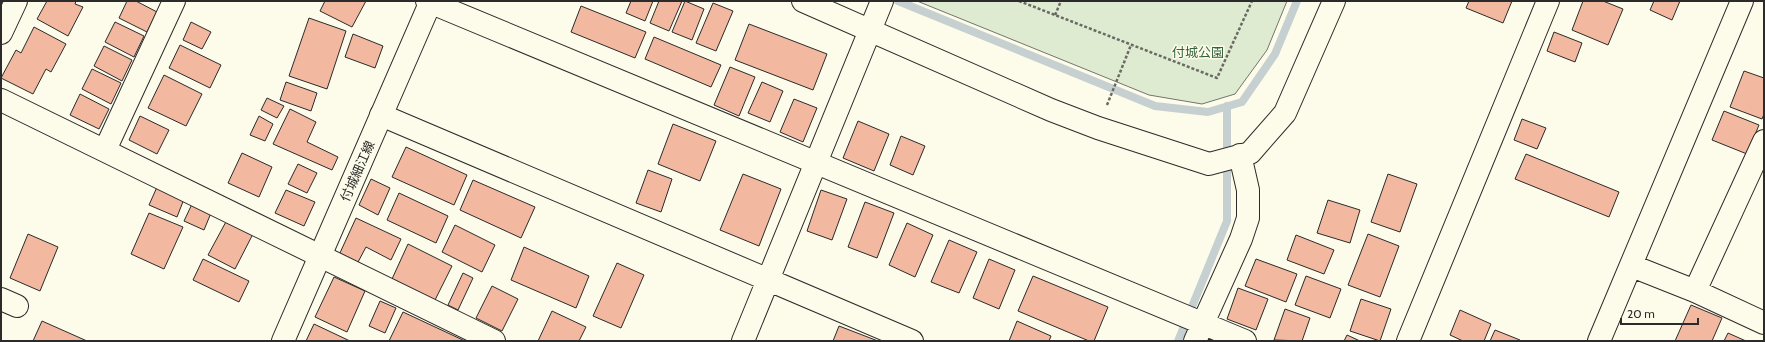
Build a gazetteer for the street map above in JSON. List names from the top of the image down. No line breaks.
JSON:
{"streets":{"street":["付城細江線"]},"parks":["付城公園"],"scale_bar":"20 m"}
